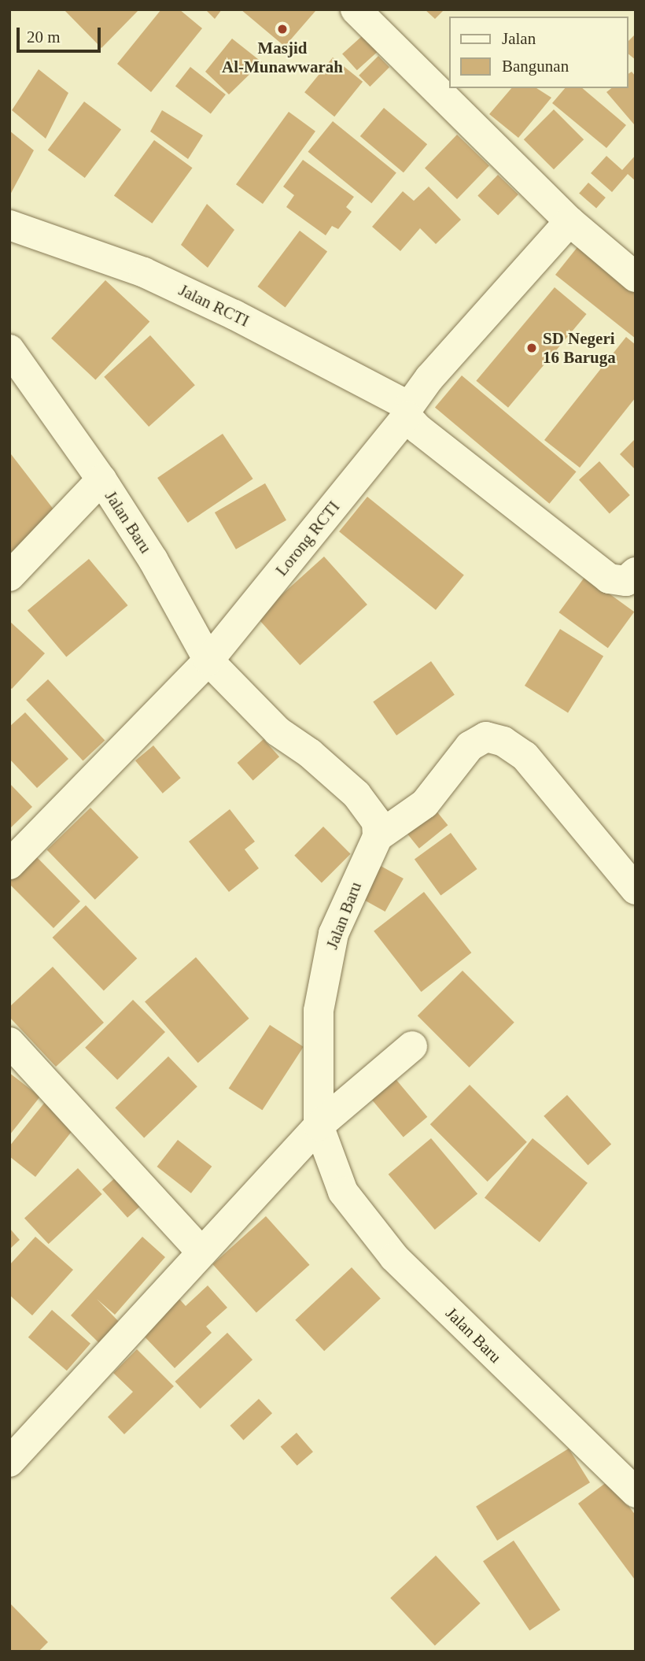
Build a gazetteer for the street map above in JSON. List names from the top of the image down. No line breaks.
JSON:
{"streets":{"street":["Jalan RCTI","Jalan Baru","Lorong RCTI"]},"crossings":[["Jalan RCTI","Lorong RCTI"],["Jalan Baru","Lorong RCTI"]],"places":["Masjid Al-Munawwarah","SD Negeri 16 Baruga"],"legend":["Jalan","Bangunan"],"scale_bar":"20 m"}
